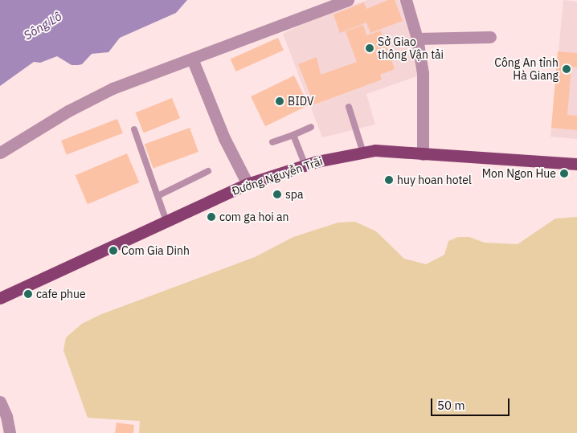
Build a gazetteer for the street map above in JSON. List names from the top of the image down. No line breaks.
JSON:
{"streets":{"main road":["Đường Nguyễn Trãi"]},"water":["Sông Lô"],"places":["Sở Giao thông Vận tải","Công An tỉnh Hà Giang","BIDV","Mon Ngon Hue","huy hoan hotel","spa","com ga hoi an","Com Gia Dinh","cafe phue"],"scale_bar":"50 m"}
